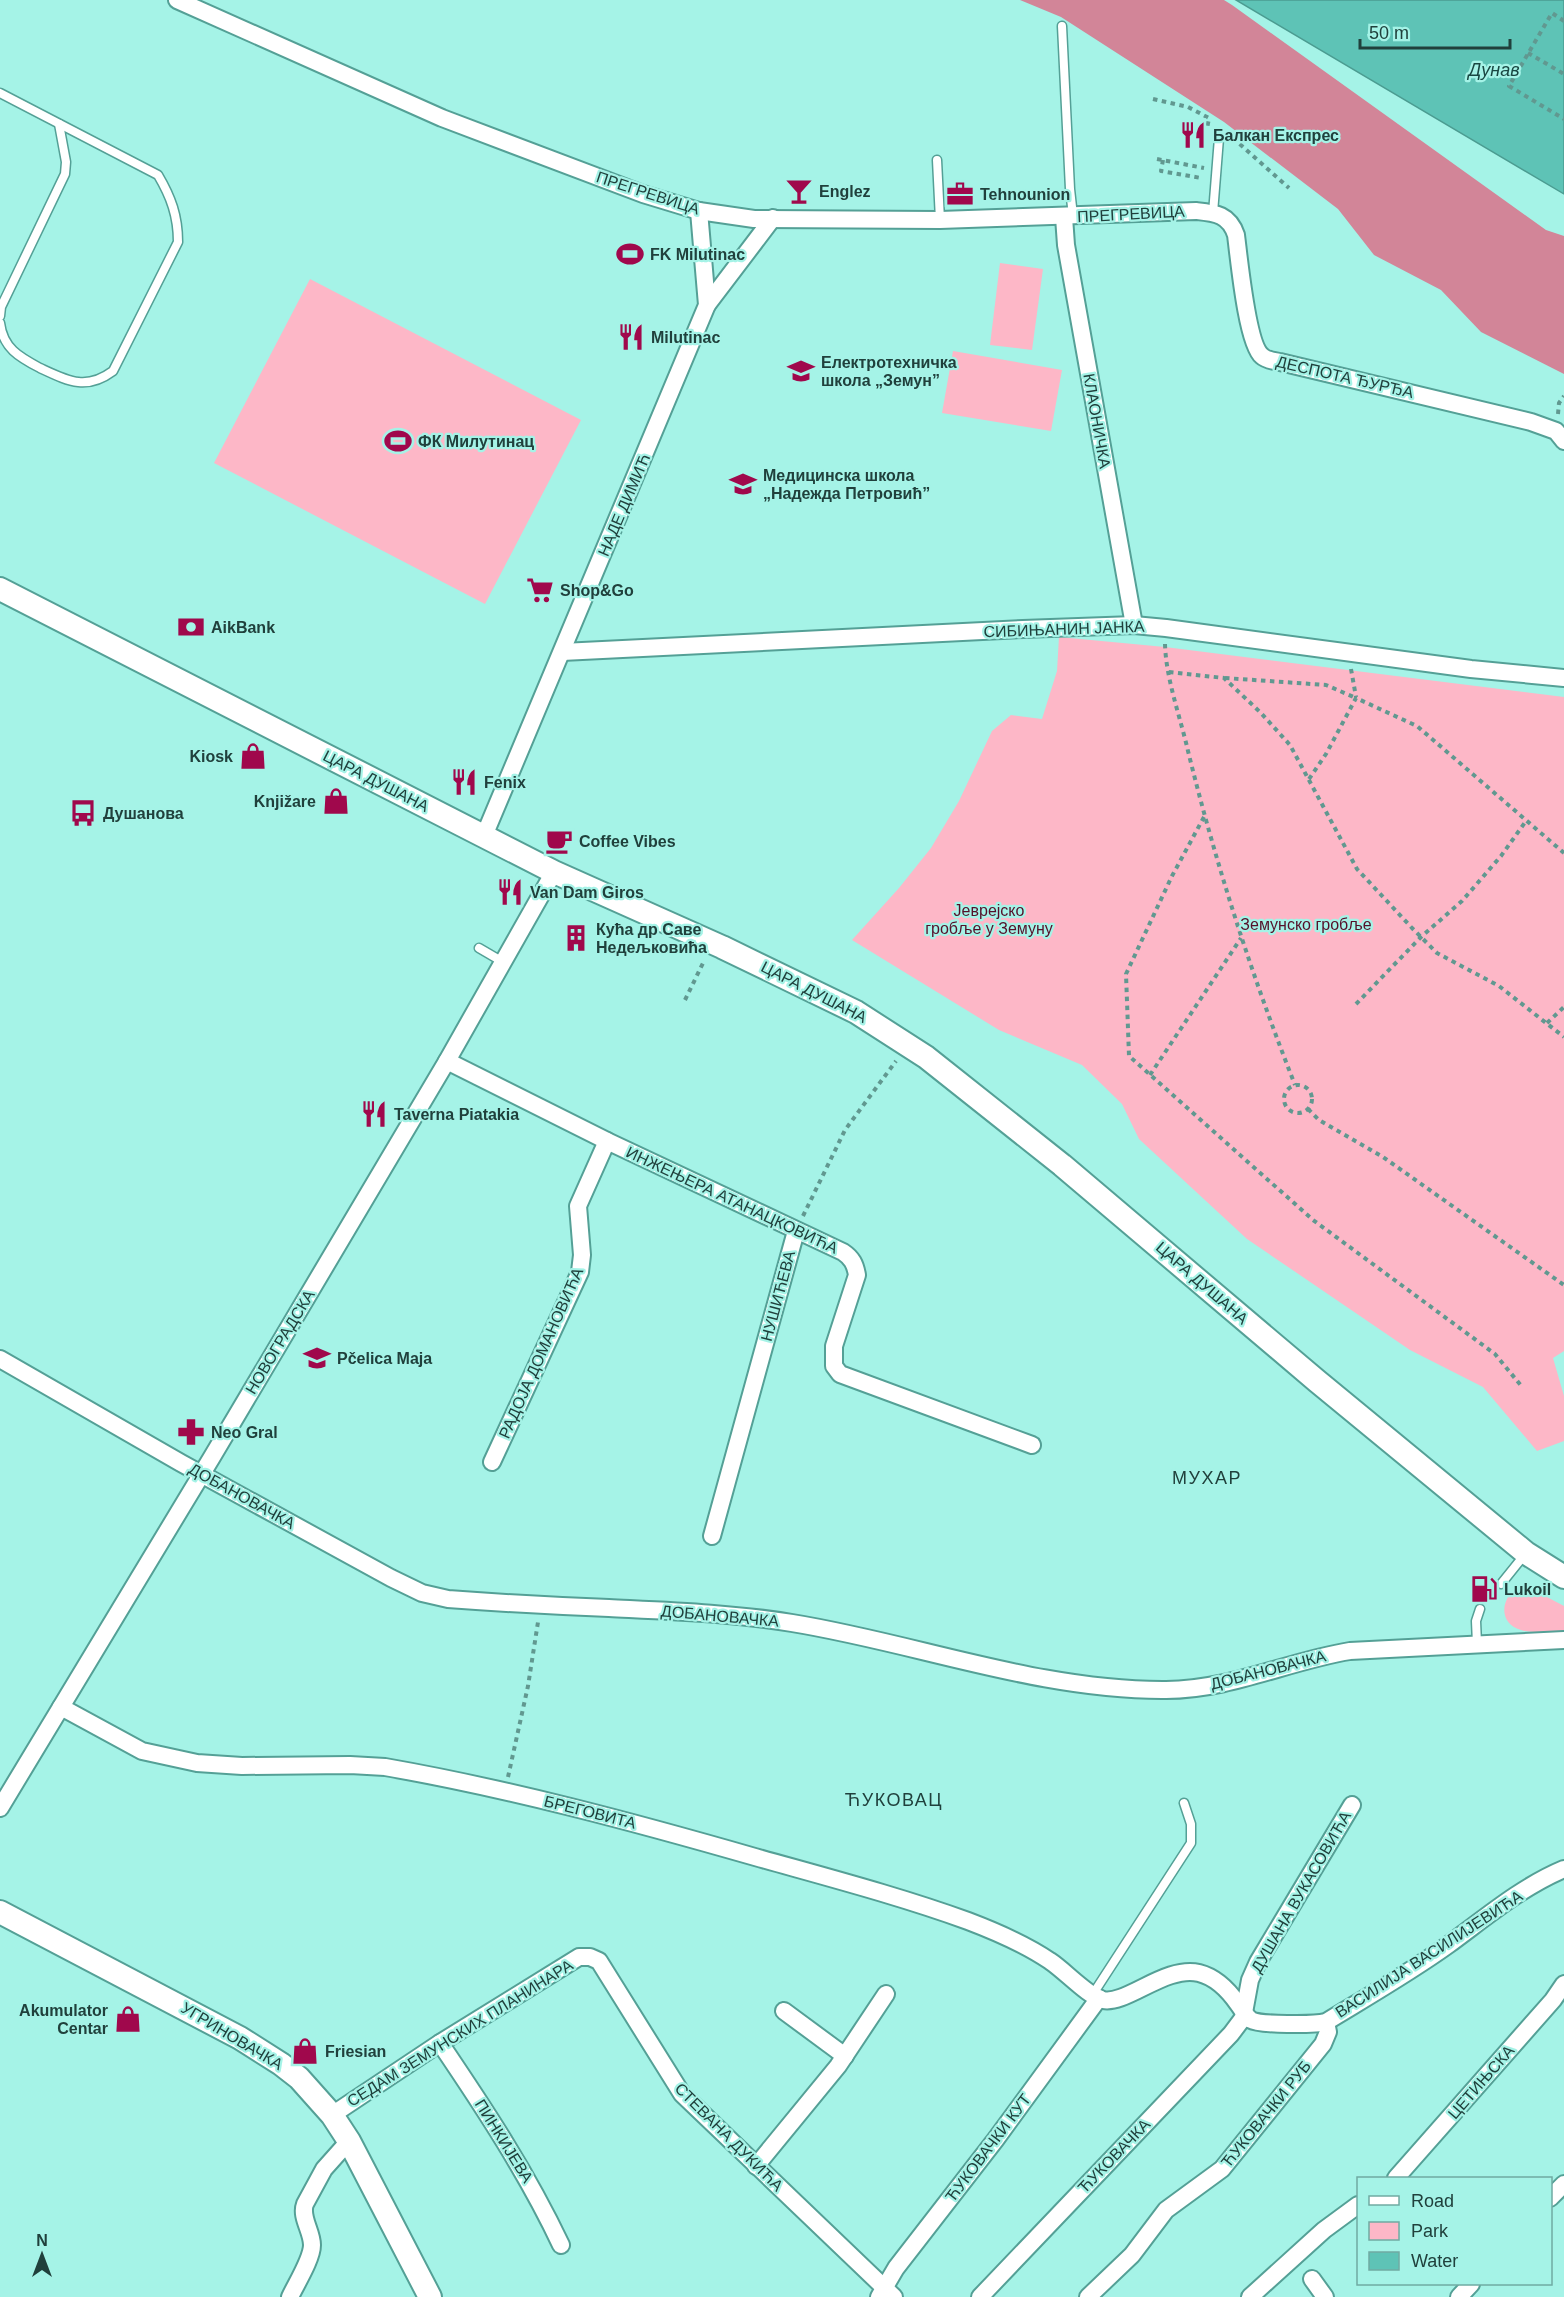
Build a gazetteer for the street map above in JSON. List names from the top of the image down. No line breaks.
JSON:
{"streets":{"main road":["ЦАРА ДУШАНА","УГРИНОВАЧКА"],"street":["ПРЕГРЕВИЦА","ДЕСПОТА ЂУРЂА","КЛАОНИЧКА","НАДЕ ДИМИЋ","СИБИЊАНИН ЈАНКА","ИНЖЕЊЕРА АТАНАЦКОВИЋА","НУШИЋЕВА","НОВОГРАДСКА","РАДОЈА ДОМАНОВИЋА","ДОБАНОВАЧКА","БРЕГОВИТА","ДУШАНА ВУКАСОВИЋА","ВАСИЛИЈА ВАСИЛИЈЕВИЋА","СЕДАМ ЗЕМУНСКИХ ПЛАНИНАРА","ЦЕТИЊСКА","ЋУКОВАЧКИ РУБ","СТЕВАНА ДУКИЋА","ПИНКИЈЕВА","ЋУКОВАЧКИ КУТ","ЋУКОВАЧКА"]},"crossings":[["ПРЕГРЕВИЦА","ДЕСПОТА ЂУРЂА"],["ПРЕГРЕВИЦА","КЛАОНИЧКА"],["ПРЕГРЕВИЦА","НАДЕ ДИМИЋ"],["КЛАОНИЧКА","СИБИЊАНИН ЈАНКА"],["НАДЕ ДИМИЋ","СИБИЊАНИН ЈАНКА"],["НАДЕ ДИМИЋ","ЦАРА ДУШАНА"],["ЦАРА ДУШАНА","НУШИЋЕВА"],["ЦАРА ДУШАНА","НОВОГРАДСКА"],["ИНЖЕЊЕРА АТАНАЦКОВИЋА","НУШИЋЕВА"],["ИНЖЕЊЕРА АТАНАЦКОВИЋА","НОВОГРАДСКА"],["ИНЖЕЊЕРА АТАНАЦКОВИЋА","РАДОЈА ДОМАНОВИЋА"],["НОВОГРАДСКА","ДОБАНОВАЧКА"],["НОВОГРАДСКА","БРЕГОВИТА"],["БРЕГОВИТА","ЋУКОВАЧКИ КУТ"],["ДУШАНА ВУКАСОВИЋА","ВАСИЛИЈА ВАСИЛИЈЕВИЋА"],["ДУШАНА ВУКАСОВИЋА","ЋУКОВАЧКА"],["ВАСИЛИЈА ВАСИЛИЈЕВИЋА","ЋУКОВАЧКИ РУБ"],["ВАСИЛИЈА ВАСИЛИЈЕВИЋА","ЋУКОВАЧКА"],["СЕДАМ ЗЕМУНСКИХ ПЛАНИНАРА","УГРИНОВАЧКА"],["СЕДАМ ЗЕМУНСКИХ ПЛАНИНАРА","СТЕВАНА ДУКИЋА"],["СЕДАМ ЗЕМУНСКИХ ПЛАНИНАРА","ПИНКИЈЕВА"],["СТЕВАНА ДУКИЋА","ЋУКОВАЧКИ КУТ"]],"districts":["МУХАР","ЋУКОВАЦ"],"water":["Дунав"],"parks":["Јеврејско гробље у Земуну","Земунско гробље"],"places":{"restaurant":["Балкан Експрес","Milutinac","Fenix","Van Dam Giros","Taverna Piatakia"],"bar":["Englez"],"office":["Tehnounion"],"sports":["FK Milutinac","ФК Милутинац"],"school or university":["Електротехничка школа „Земун”","Медицинска школа „Надежда Петровић”","Pčelica Maja"],"supermarket":["Shop&Go"],"bank":["AikBank"],"shop":["Kiosk","Knjižare","Akumulator Centar","Friesian"],"bus stop":["Душанова"],"cafe":["Coffee Vibes"],"building":["Кућа др Саве Недељковића"],"pharmacy":["Neo Gral"],"fuel station":["Lukoil"]},"legend":["Road","Park","Water"],"scale_bar":"50 m","north":"top"}
